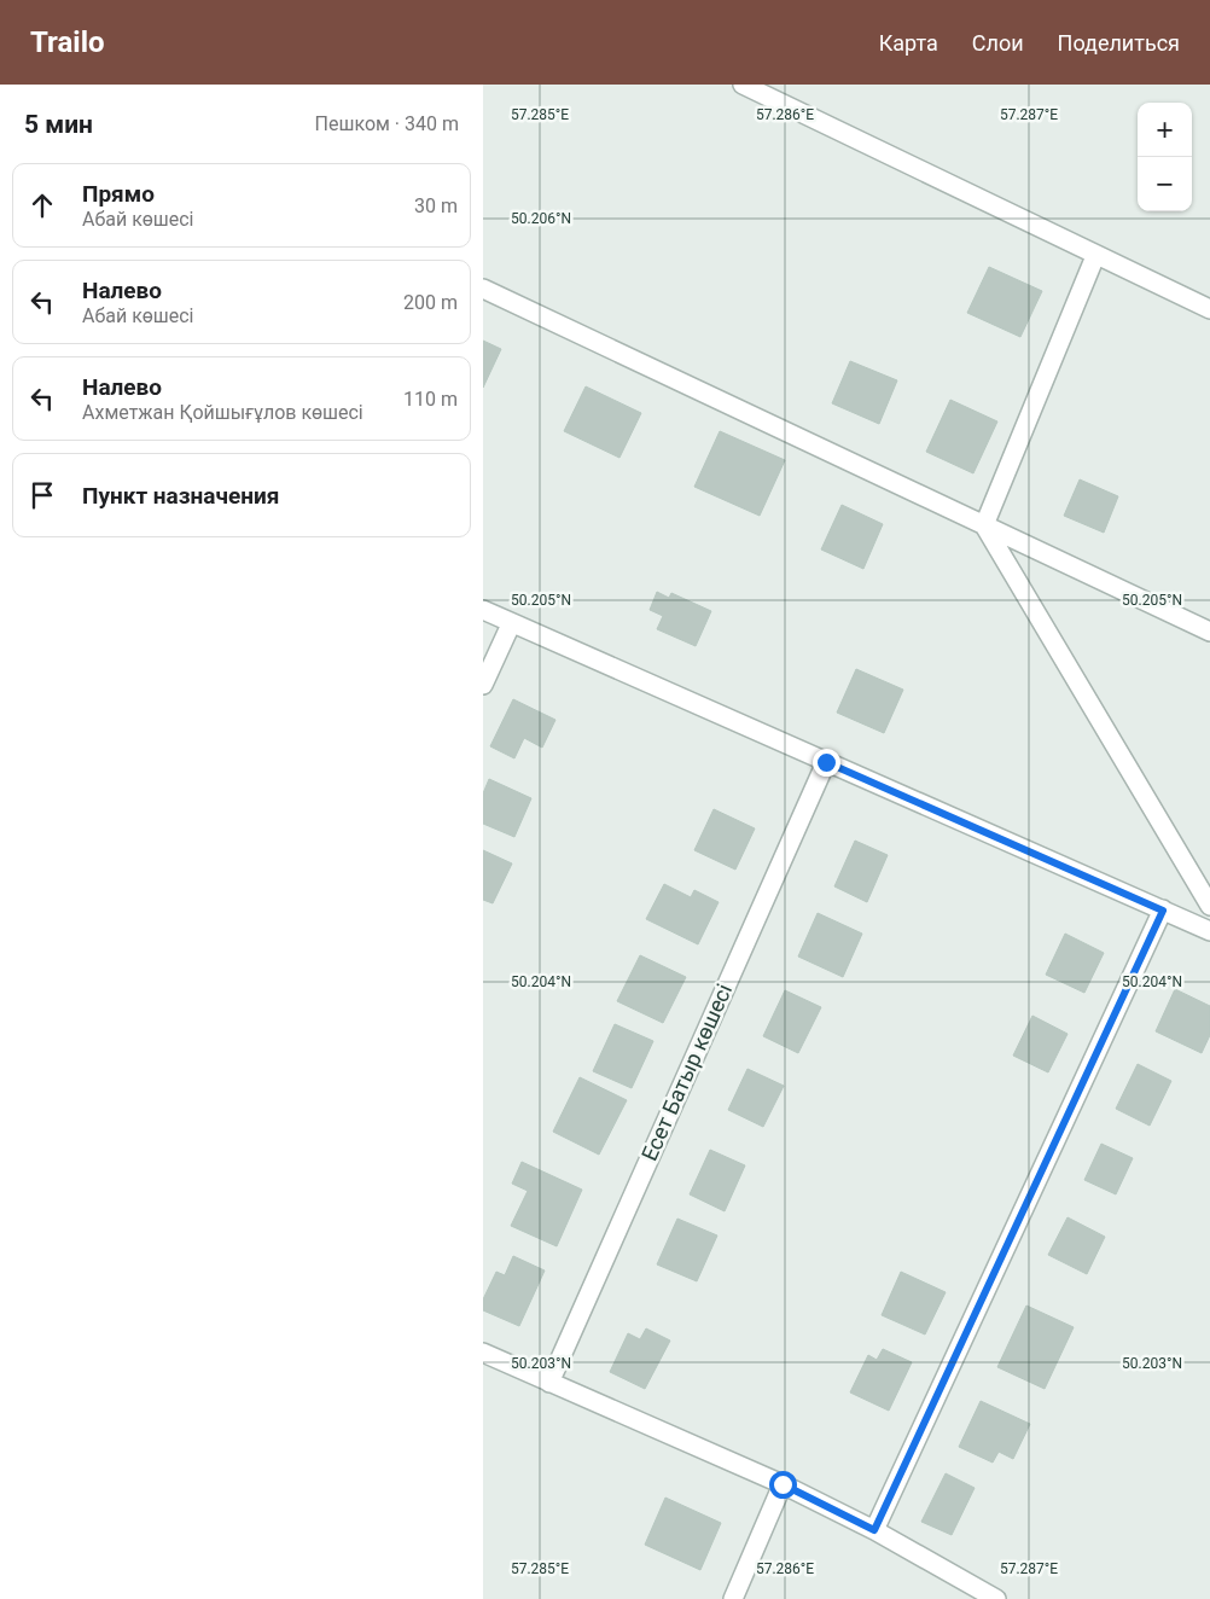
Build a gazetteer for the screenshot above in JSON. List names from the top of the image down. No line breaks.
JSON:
{"streets":{"street":["Есет Батыр көшесі"]},"page":{"header":"Trailo","nav":["Карта","Слои","Поделиться"],"heading":["5 мин","Пешком · 340 m"],"map_buttons":["+","−"],"list":[["Прямо","Абай көшесі","30 m"],["Налево","Абай көшесі","200 m"],["Налево","Ахметжан Қойшығұлов көшесі","110 m"],"Пункт назначения"]},"coordinates":["57.285°E","57.286°E","57.287°E","50.206°N","50.205°N","50.204°N","50.203°N"]}
